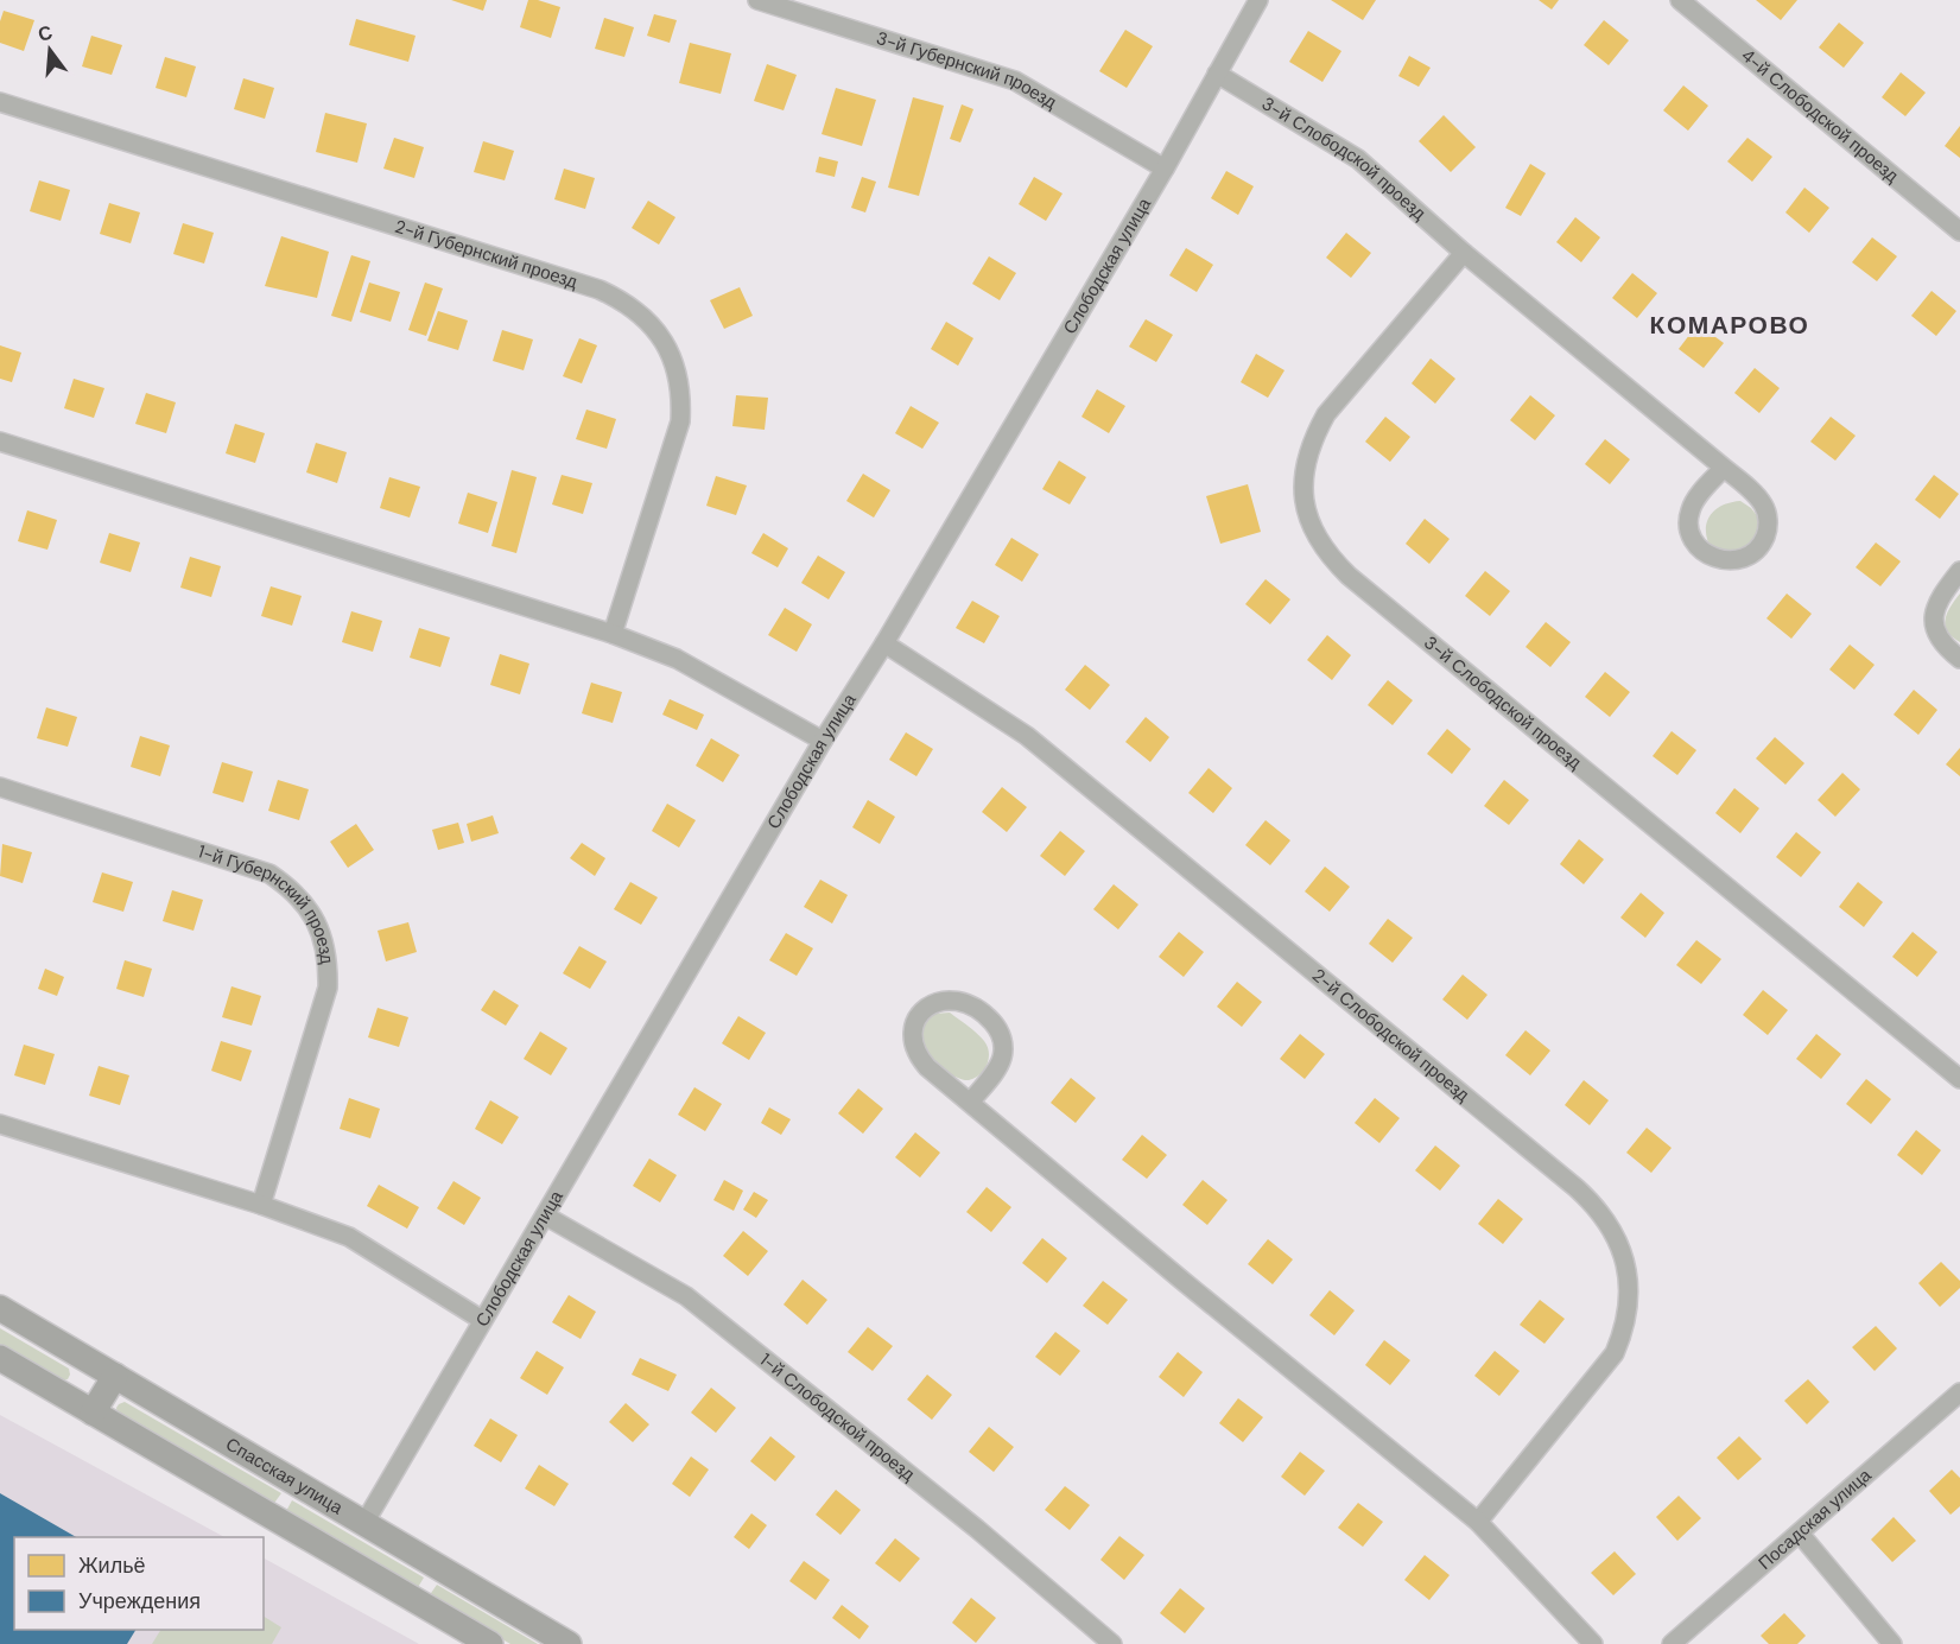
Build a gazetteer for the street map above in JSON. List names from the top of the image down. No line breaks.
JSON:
{"streets":{"street":["3-й Губернский проезд","4-й Слободской проезд","3-й Слободской проезд","2-й Губернский проезд","Слободская улица","1-й Губернский проезд","2-й Слободской проезд","1-й Слободской проезд","Спасская улица","Посадская улица"]},"crossings":[["3-й Губернский проезд","Слободская улица"],["3-й Слободской проезд","Слободская улица"],["Слободская улица","2-й Слободской проезд"],["Слободская улица","1-й Слободской проезд"],["Слободская улица","Спасская улица"]],"districts":["КОМАРОВО"],"legend":["Жильё","Учреждения"],"north":"top"}
